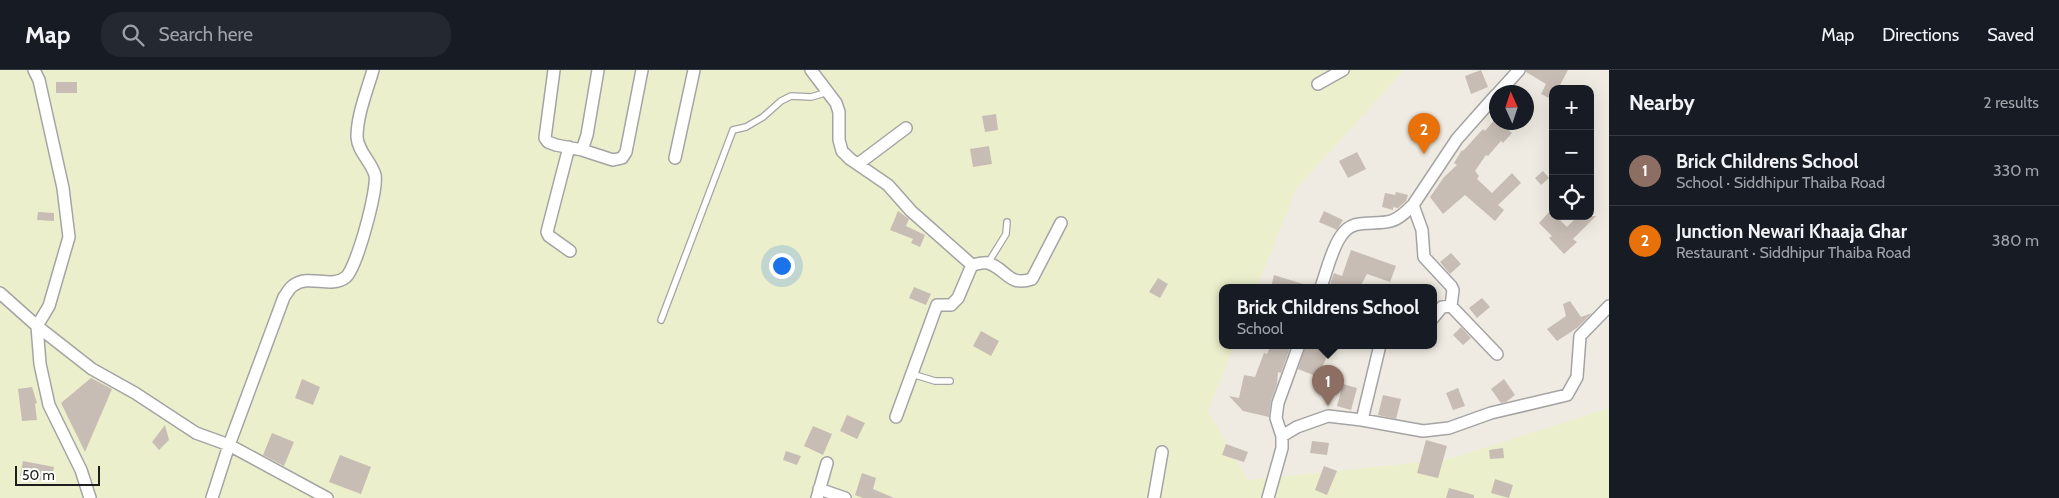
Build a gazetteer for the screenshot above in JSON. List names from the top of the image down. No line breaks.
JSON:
{"scale_bar":"50 m","north":"top","page":{"header":"Map","search":"Search here","nav":["Map","Directions","Saved"],"heading":["Nearby","2 results"],"map_buttons":["+","−"],"pins":["2","1"],"list":[{"mark":"1","name":"Brick Childrens School","note":"School · Siddhipur Thaiba Road","value":"330 m"},{"mark":"2","name":"Junction Newari Khaaja Ghar","note":"Restaurant · Siddhipur Thaiba Road","value":"380 m"}],"popup":["Brick Childrens School","School"],"scale":"50 m"}}
